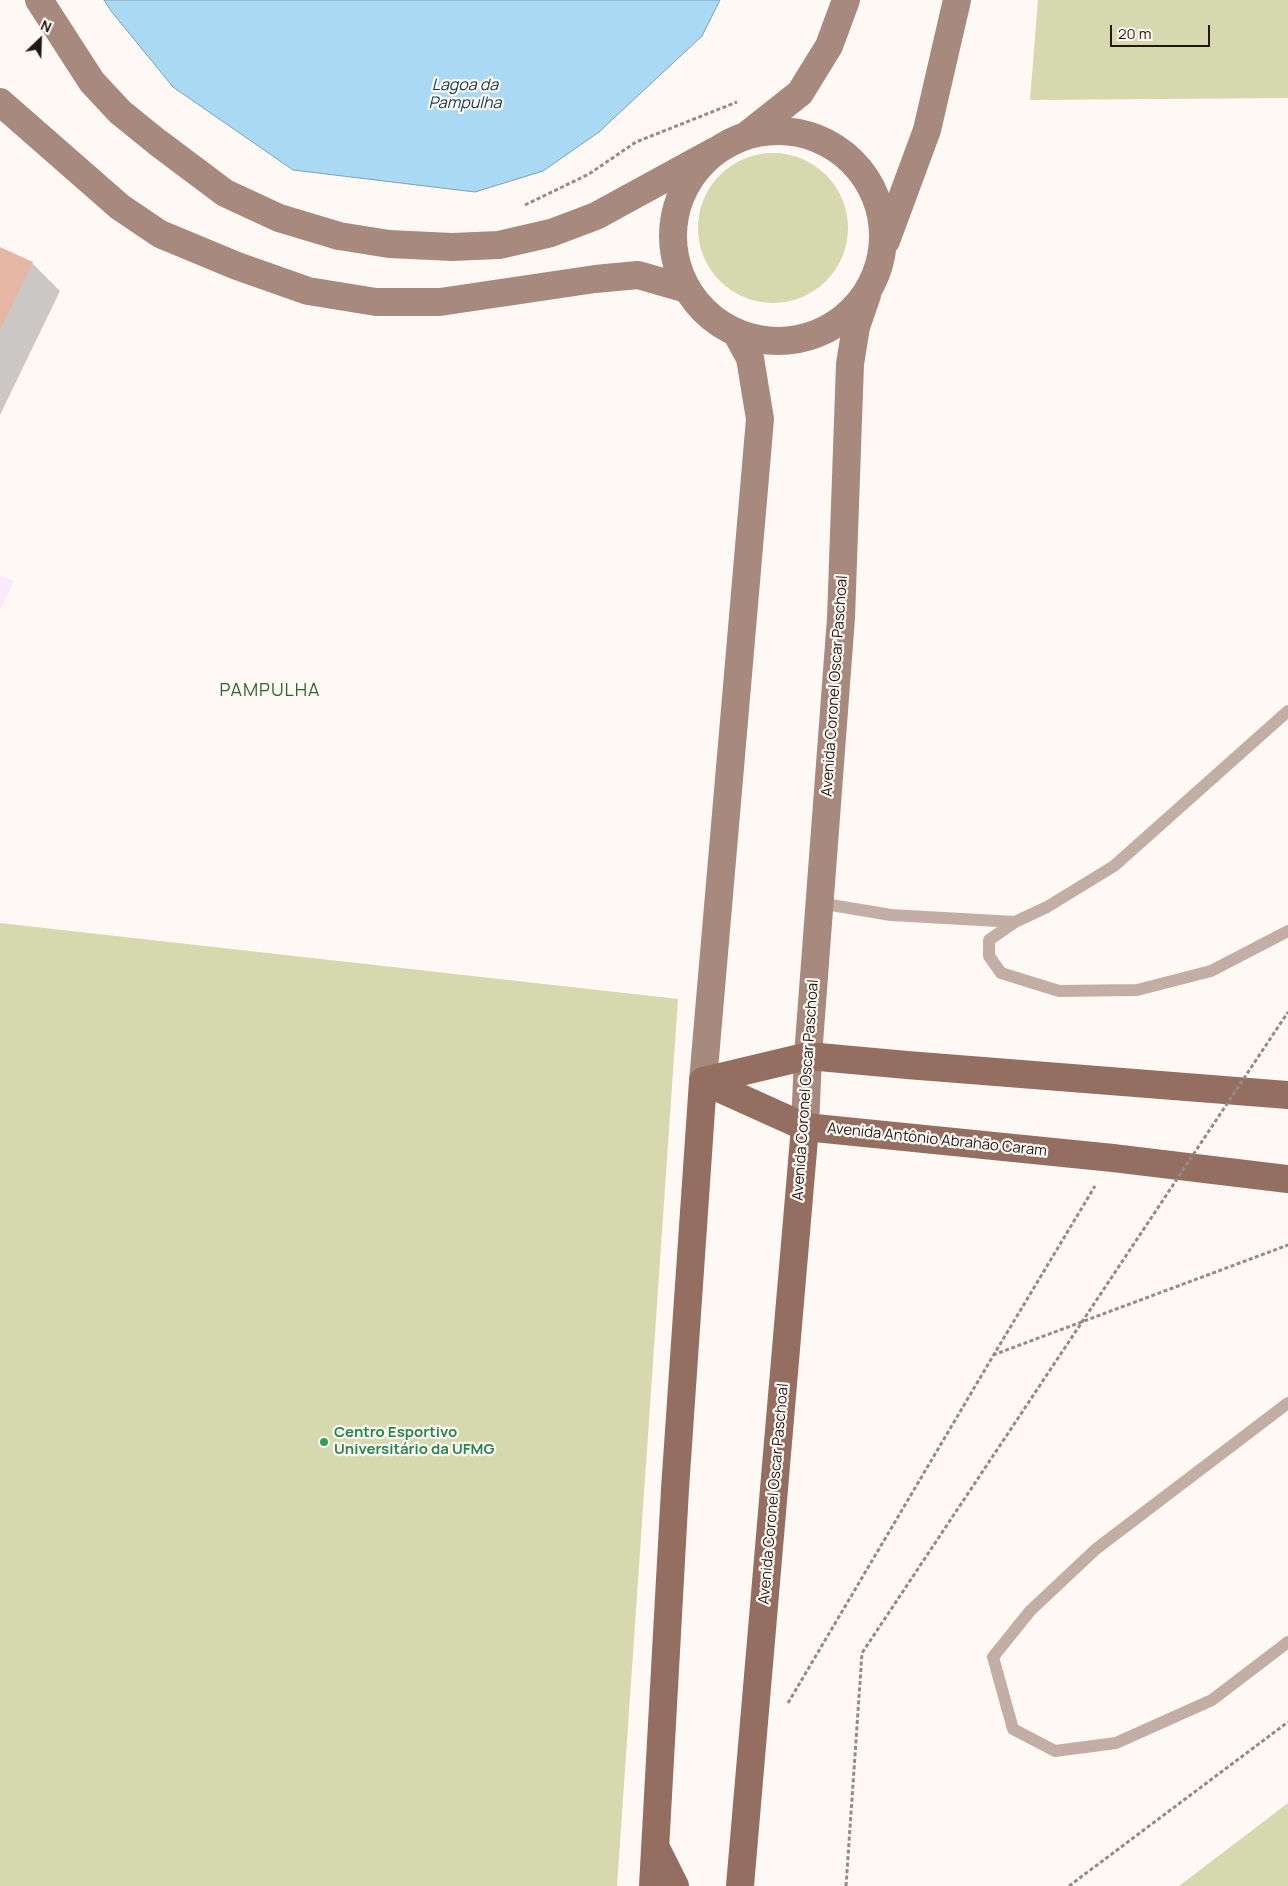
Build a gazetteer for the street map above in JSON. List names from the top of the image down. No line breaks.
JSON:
{"streets":{"main road":["Avenida Coronel Oscar Paschoal","Avenida Antônio Abrahão Caram"]},"crossings":[["Avenida Coronel Oscar Paschoal","Avenida Antônio Abrahão Caram"]],"districts":["PAMPULHA"],"water":["Lagoa da Pampulha"],"places":["Centro Esportivo Universitário da UFMG"],"scale_bar":"20 m","north":"top right"}
